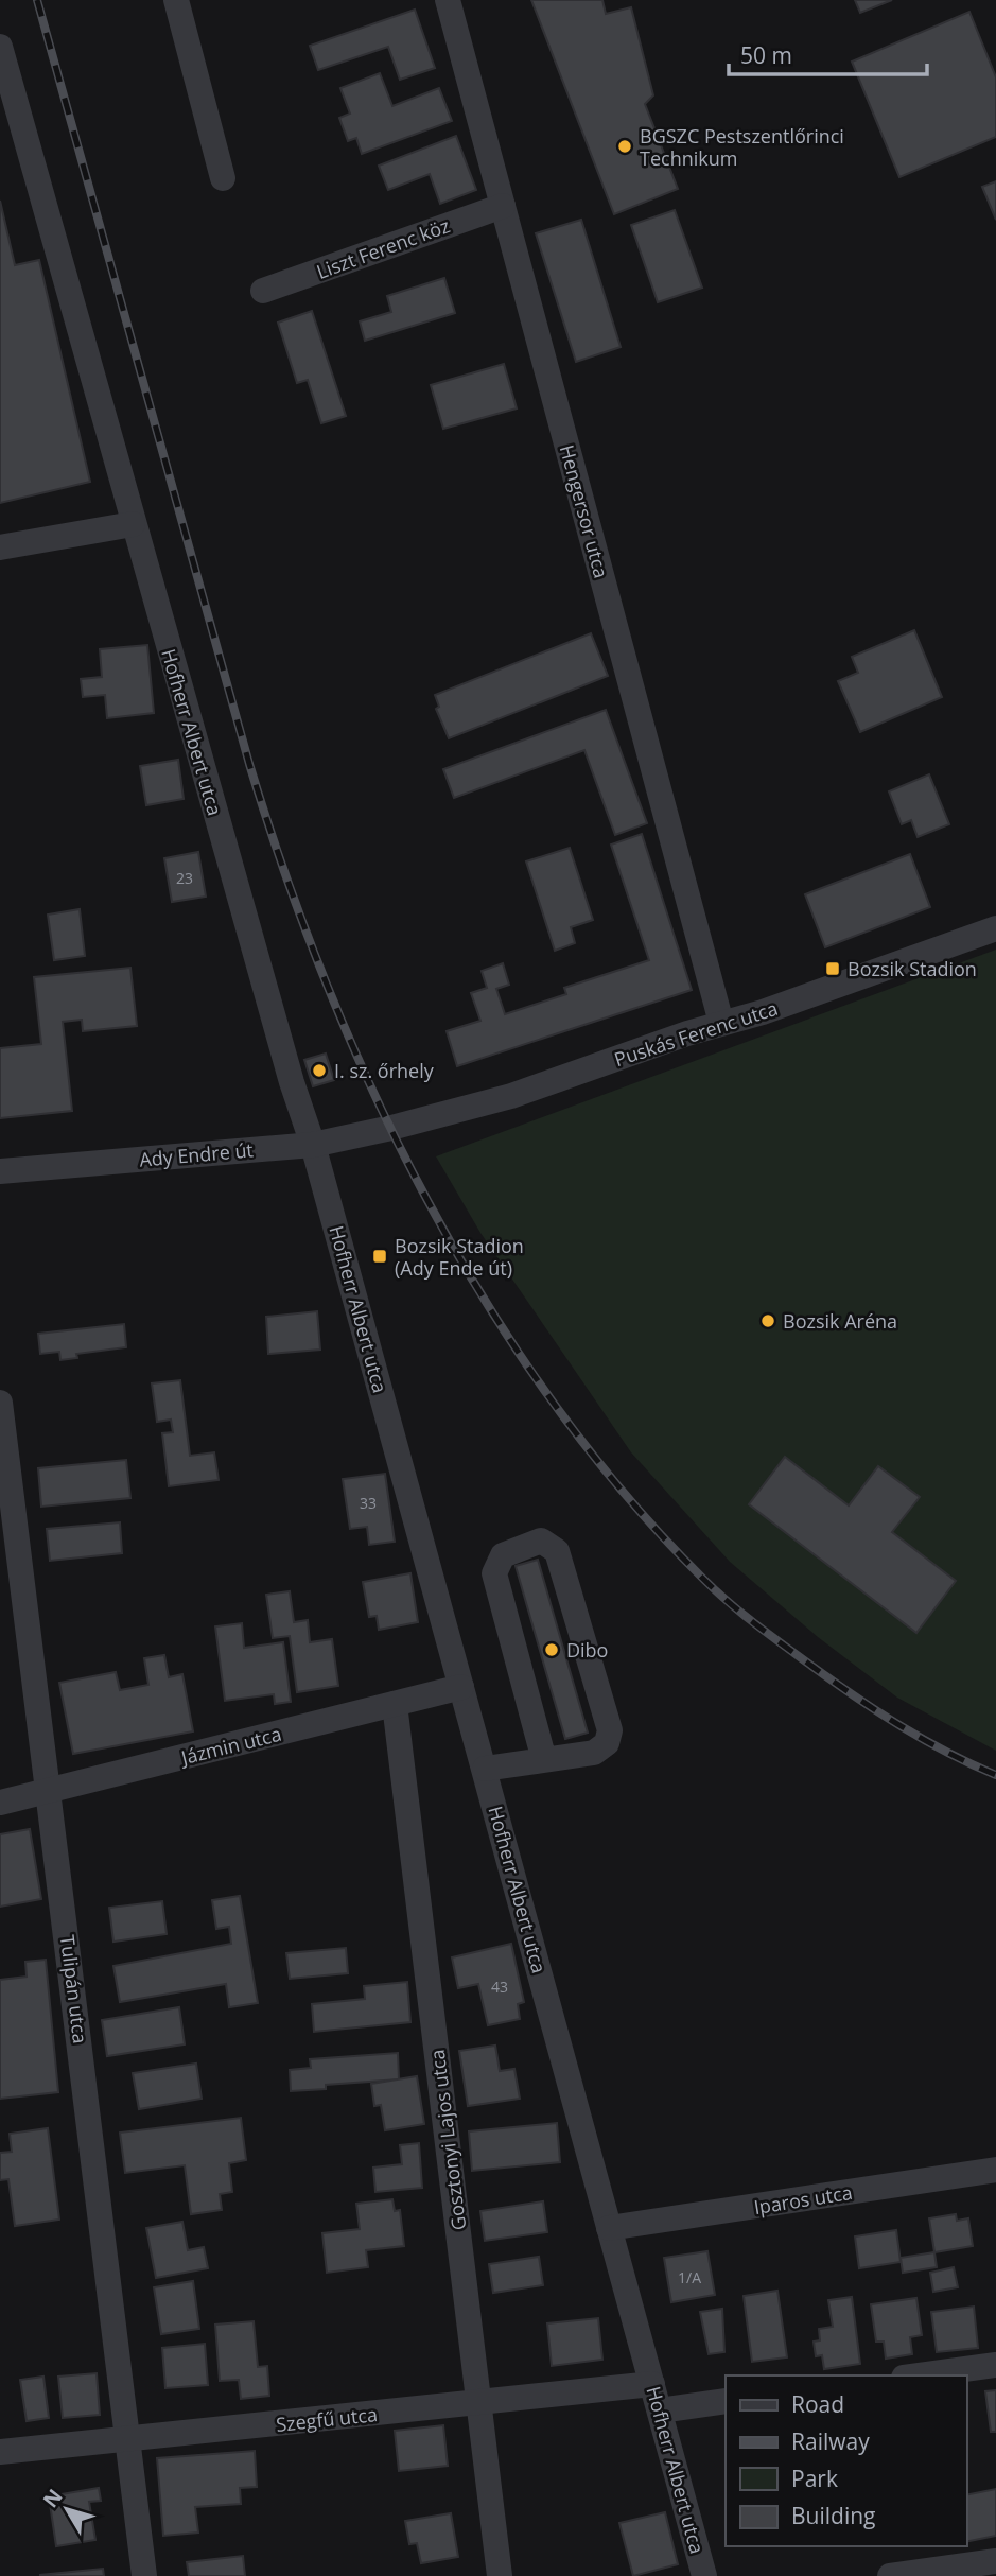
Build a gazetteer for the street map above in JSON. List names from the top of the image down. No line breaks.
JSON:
{"streets":{"street":["Liszt Ferenc köz","Hengersor utca","Hofherr Albert utca","Puskás Ferenc utca","Ady Endre út","Jázmin utca","Tulipán utca","Gosztonyi Lajos utca","Iparos utca","Szegfű utca"]},"crossings":[["Liszt Ferenc köz","Hengersor utca"],["Hengersor utca","Puskás Ferenc utca"],["Hofherr Albert utca","Ady Endre út"],["Hofherr Albert utca","Jázmin utca"],["Hofherr Albert utca","Iparos utca"],["Hofherr Albert utca","Szegfű utca"],["Puskás Ferenc utca","Ady Endre út"],["Jázmin utca","Tulipán utca"],["Jázmin utca","Gosztonyi Lajos utca"],["Tulipán utca","Szegfű utca"],["Gosztonyi Lajos utca","Szegfű utca"]],"places":{"other":["BGSZC Pestszentlőrinci Technikum","I. sz. őrhely","Bozsik Aréna","Dibo"],"transit":["Bozsik Stadion","Bozsik Stadion (Ady Ende út)"]},"house_numbers":["23","33","43","1/A"],"legend":["Road","Railway","Park","Building"],"scale_bar":"50 m","north":"top left"}
